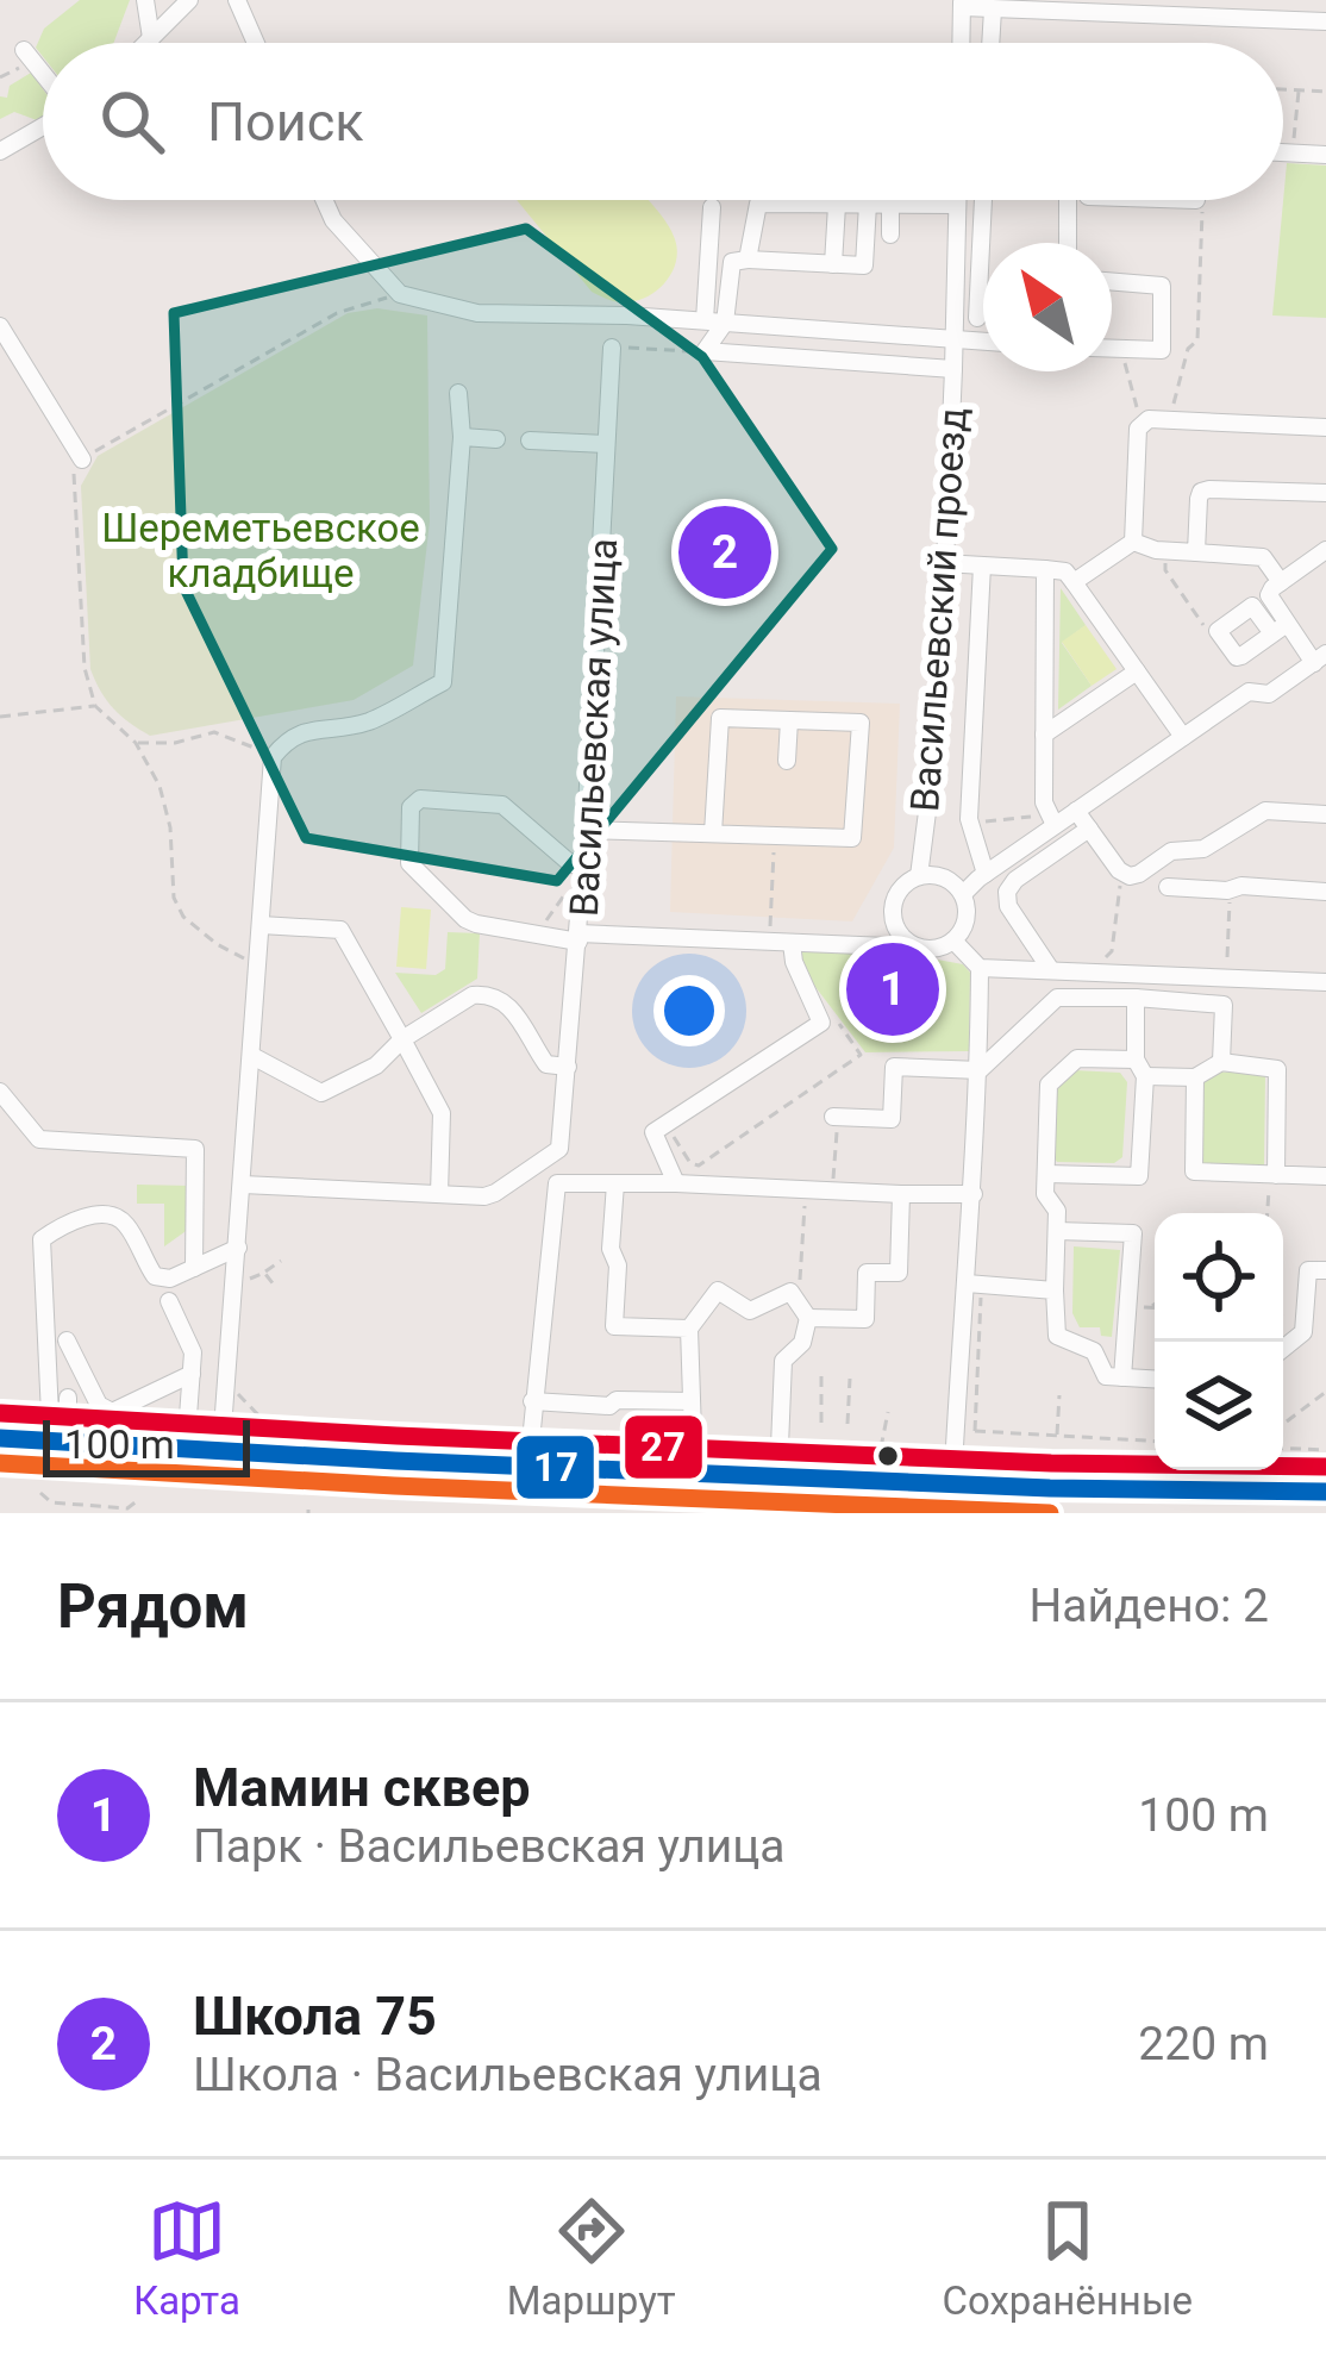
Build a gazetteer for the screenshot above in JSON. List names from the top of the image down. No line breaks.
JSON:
{"streets":{"street":["Васильевский проезд","Васильевская улица"]},"crossings":[["Васильевский проезд","Васильевская улица"]],"parks":["Шереметьевское кладбище"],"lines":["transit line 27","transit line 17"],"scale_bar":"100 m","north":"top left","page":{"search":"Поиск","pins":["2","1"],"scale":"100 m","heading":["Рядом","Найдено: 2"],"list":[{"mark":"1","name":"Мамин сквер","note":"Парк · Васильевская улица","value":"100 m"},{"mark":"2","name":"Школа 75","note":"Школа · Васильевская улица","value":"220 m"}],"nav":["Карта","Маршрут","Сохранённые"]}}
